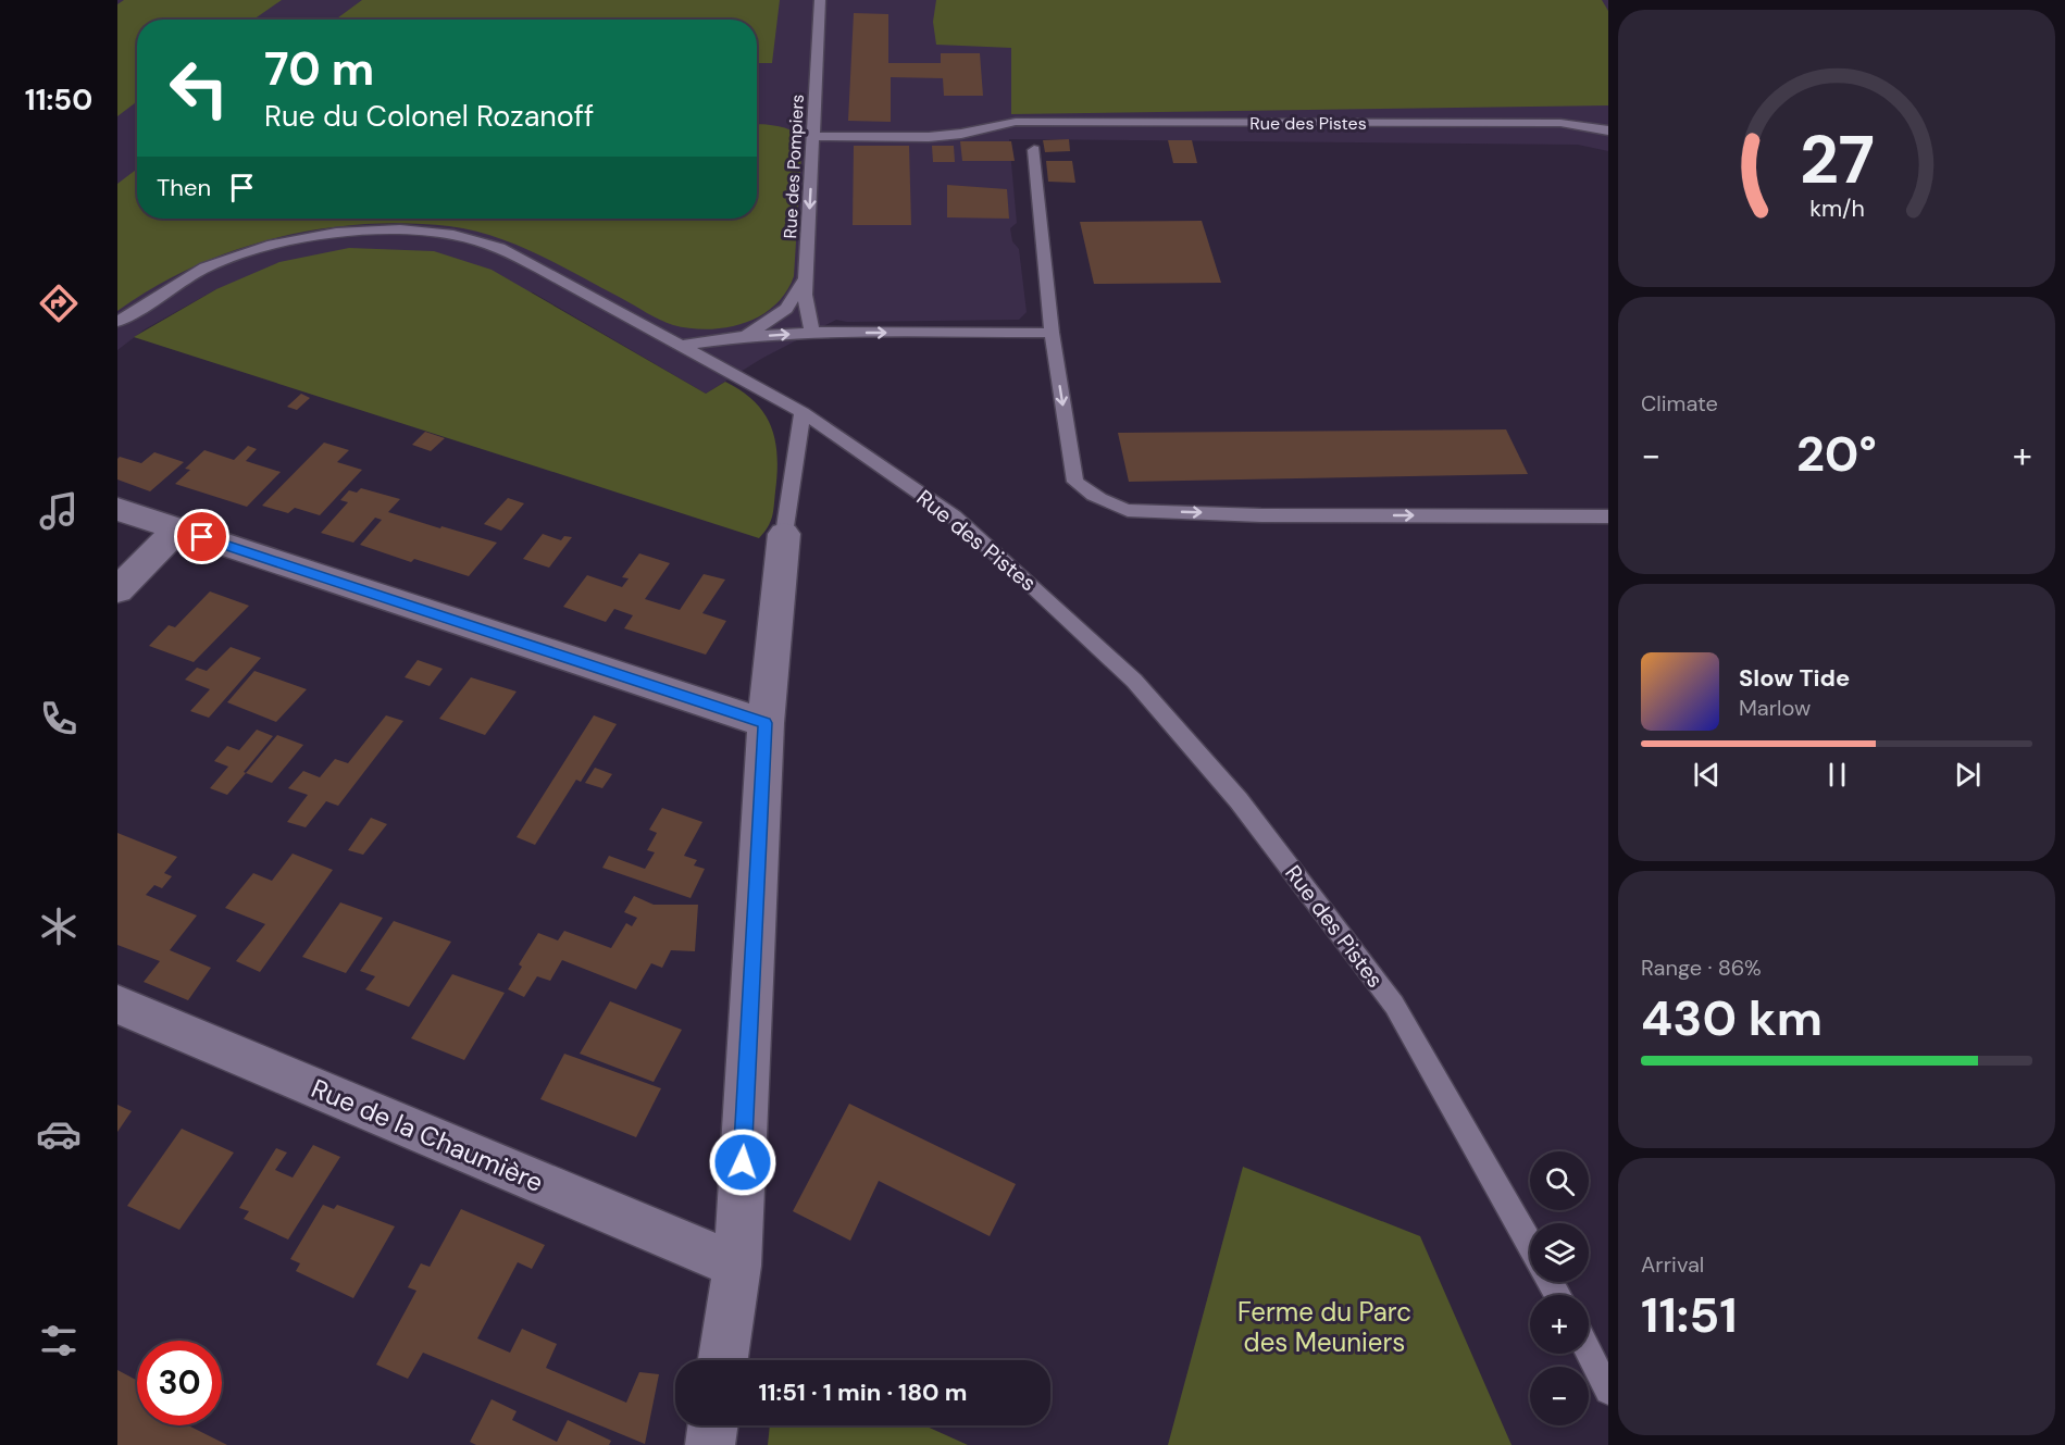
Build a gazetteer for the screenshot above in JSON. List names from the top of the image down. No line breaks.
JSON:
{"streets":{"street":["Rue de la Chaumière"],"lane":["Rue des Pistes","Rue des Pompiers"]},"crossings":[["Rue des Pistes","Rue des Pompiers"]],"one_way":["Rue des Pompiers"],"parks":["Ferme du Parc des Meuniers"],"page":{"tabs":"11:50","turn":["70 m","Rue du Colonel Rozanoff"],"then":"Then","tile":["Climate",["Range · 86%","430 km"],["Arrival","11:51"]],"heat":["−","20°","+"],"song":["Slow Tide","Marlow"],"map_buttons":["+","−"],"limit":"30","trip":"11:51 · 1 min · 180 m","gauge":["27","km/h"]}}
